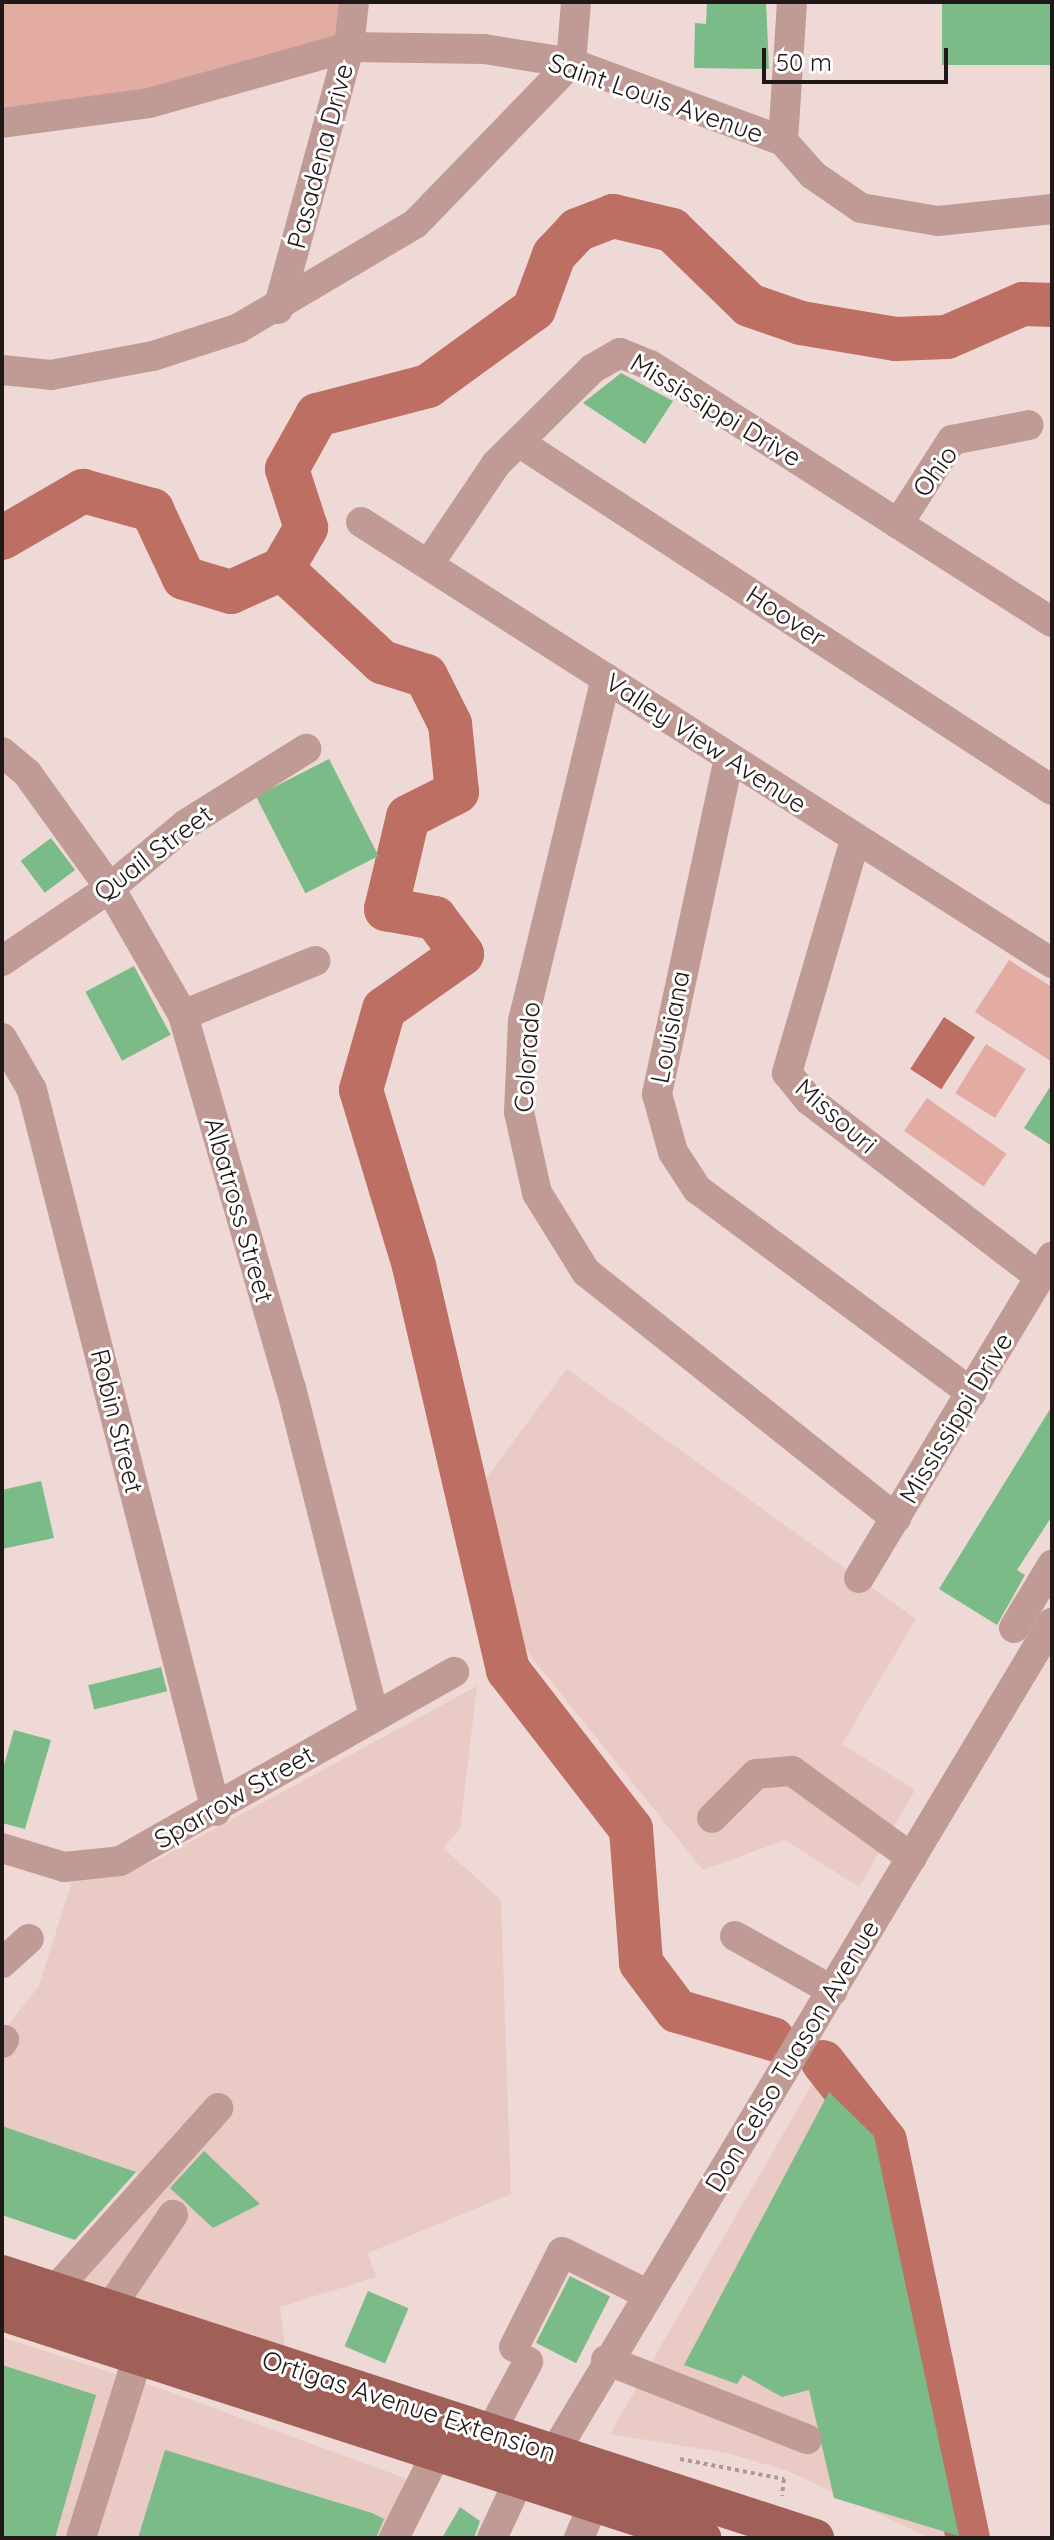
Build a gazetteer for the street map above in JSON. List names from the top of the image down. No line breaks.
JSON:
{"streets":{"main road":["Ortigas Avenue Extension"],"street":["Saint Louis Avenue","Pasadena Drive","Mississippi Drive","Ohio","Hoover","Valley View Avenue","Quail Street","Louisiana","Colorado","Missouri","Albatross Street","Robin Street","Sparrow Street","Don Celso Tuason Avenue"]},"crossings":[["Saint Louis Avenue","Pasadena Drive"],["Mississippi Drive","Ohio"],["Mississippi Drive","Hoover"],["Mississippi Drive","Valley View Avenue"],["Mississippi Drive","Louisiana"],["Mississippi Drive","Colorado"],["Mississippi Drive","Missouri"],["Valley View Avenue","Louisiana"],["Valley View Avenue","Colorado"],["Valley View Avenue","Missouri"],["Quail Street","Albatross Street"],["Albatross Street","Sparrow Street"],["Robin Street","Sparrow Street"],["Don Celso Tuason Avenue","Ortigas Avenue Extension"]],"scale_bar":"50 m"}
